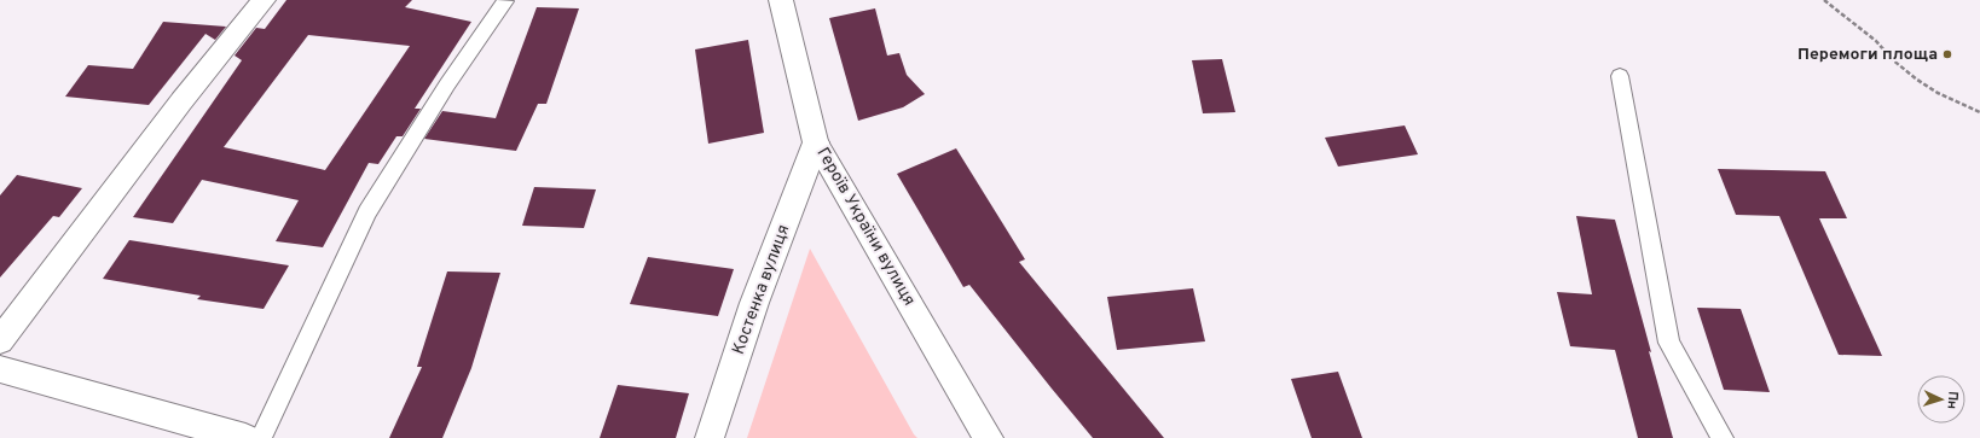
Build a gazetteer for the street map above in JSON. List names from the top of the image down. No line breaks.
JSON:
{"streets":{"street":["Героїв України вулиця","Костенка вулиця"]},"crossings":[["Героїв України вулиця","Костенка вулиця"]],"places":["Перемоги площа"],"north":"right"}
